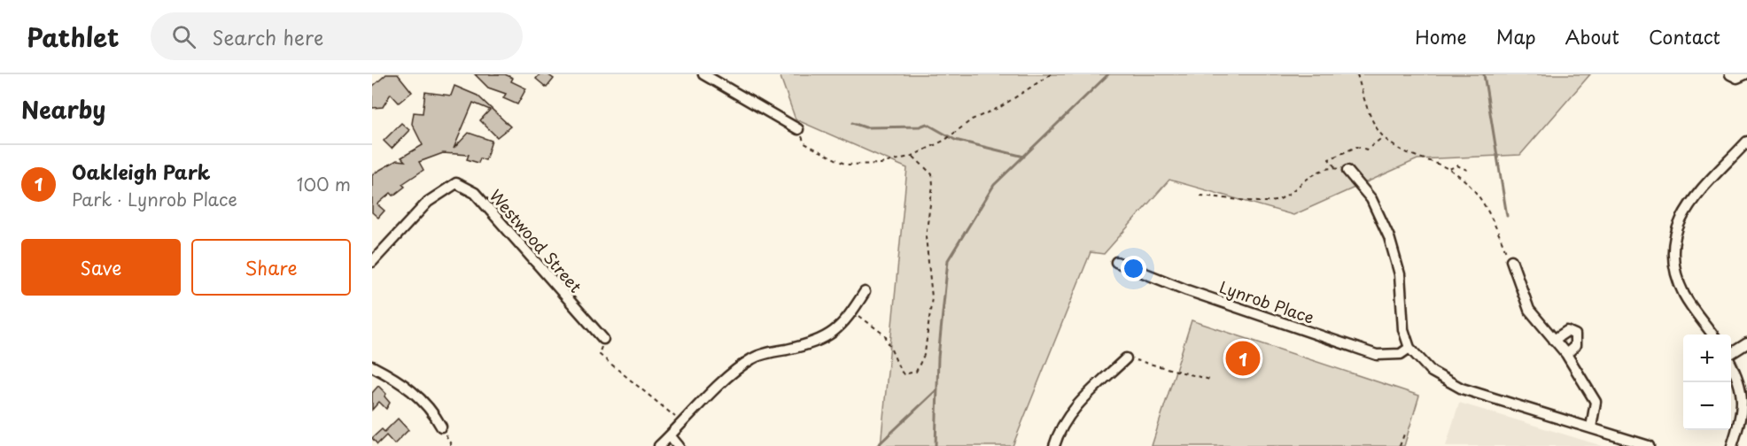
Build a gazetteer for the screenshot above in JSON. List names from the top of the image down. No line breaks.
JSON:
{"streets":{"street":["Westwood Street","Lynrob Place"]},"page":{"header":"Pathlet","search":"Search here","nav":["Home","Map","About","Contact"],"heading":"Nearby","list":[{"mark":"1","name":"Oakleigh Park","note":"Park · Lynrob Place","value":"100 m"}],"buttons":["Save","Share"],"map_buttons":["+","−"],"pins":"1"}}
